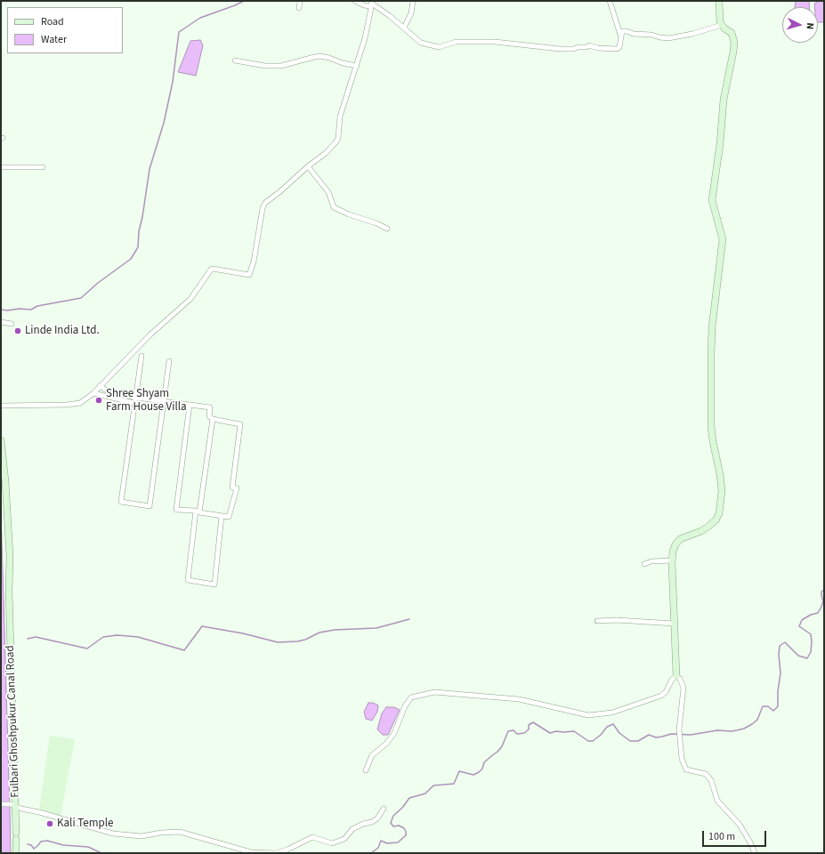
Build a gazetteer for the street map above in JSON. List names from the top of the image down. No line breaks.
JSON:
{"streets":{"street":["Fulbari Ghoshpukur Canal Road"]},"places":["Linde India Ltd.","Shree Shyam Farm House Villa","Kali Temple"],"legend":["Road","Water"],"scale_bar":"100 m","north":"right"}
